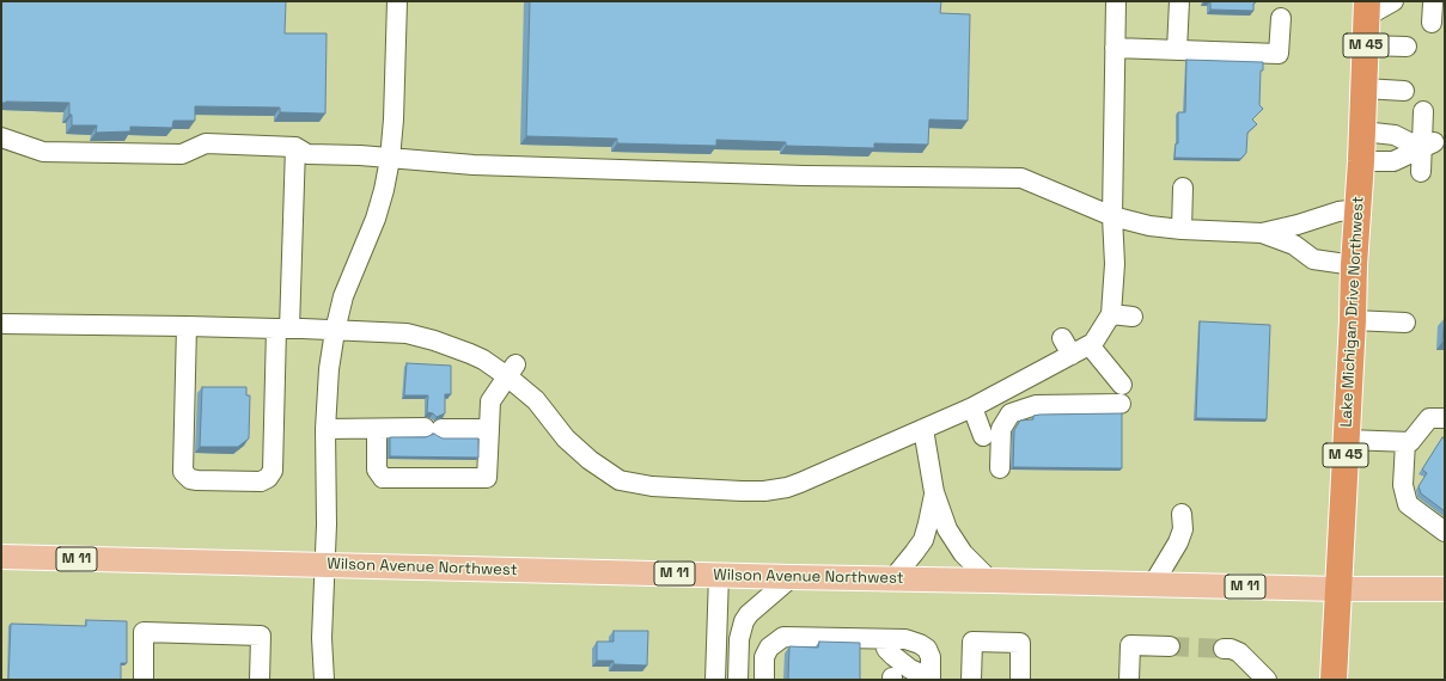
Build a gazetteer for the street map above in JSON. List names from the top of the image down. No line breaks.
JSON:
{"streets":{"highway":["M 45","Lake Michigan Drive Northwest"],"main road":["M 11","Wilson Avenue Northwest"]},"crossings":[["Lake Michigan Drive Northwest","Wilson Avenue Northwest"]]}
